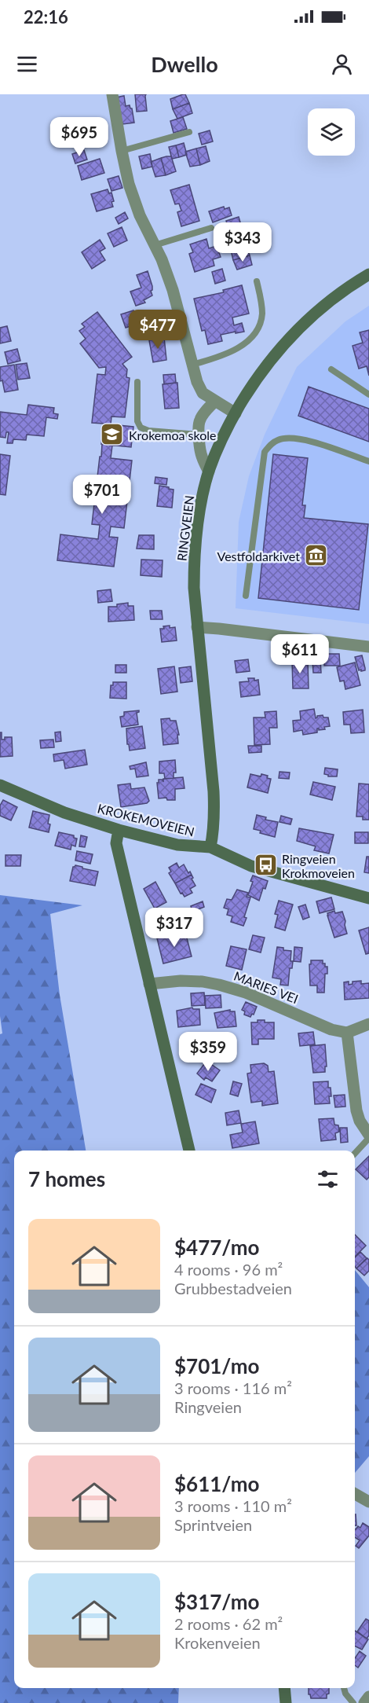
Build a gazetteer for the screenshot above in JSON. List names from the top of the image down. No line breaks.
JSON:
{"streets":{"main road":["RINGVEIEN","KROKEMOVEIEN"],"street":["MARIES VEI"]},"crossings":[["RINGVEIEN","KROKEMOVEIEN"]],"places":{"school or university":["Krokemoa skole"],"museum":["Vestfoldarkivet"],"bus stop":["Ringveien Krokmoveien"]},"page":{"status":"22:16","header":"Dwello","price":["$695","$343","$477","$701","$611","$317","$359"],"heading":"7 homes","list":[{"name":"$477/mo","note":"4 rooms · 96 m² · Grubbestadveien"},{"name":"$701/mo","note":"3 rooms · 116 m² · Ringveien"},{"name":"$611/mo","note":"3 rooms · 110 m² · Sprintveien"},{"name":"$317/mo","note":"2 rooms · 62 m² · Krokenveien"}]}}
